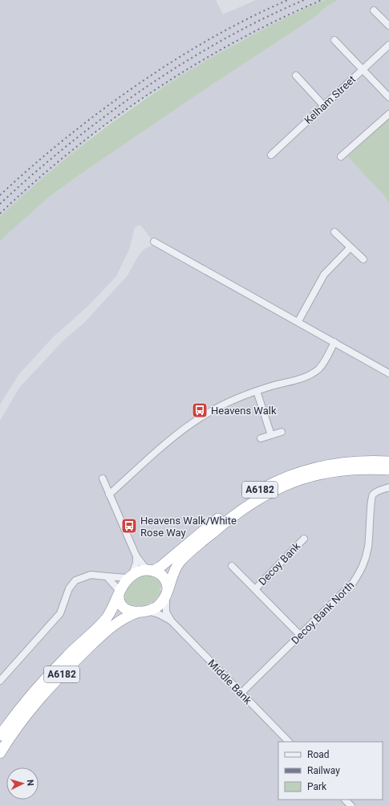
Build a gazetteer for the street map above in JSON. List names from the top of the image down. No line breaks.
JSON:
{"streets":{"highway":["A6182"],"street":["Kelham Street","Decoy Bank","Decoy Bank North","Middle Bank"]},"crossings":[["A6182","Middle Bank"],["Decoy Bank","Decoy Bank North"],["Decoy Bank North","Middle Bank"]],"places":{"bus stop":["Heavens Walk","Heavens Walk/White Rose Way"]},"legend":["Road","Railway","Park"],"north":"right"}
